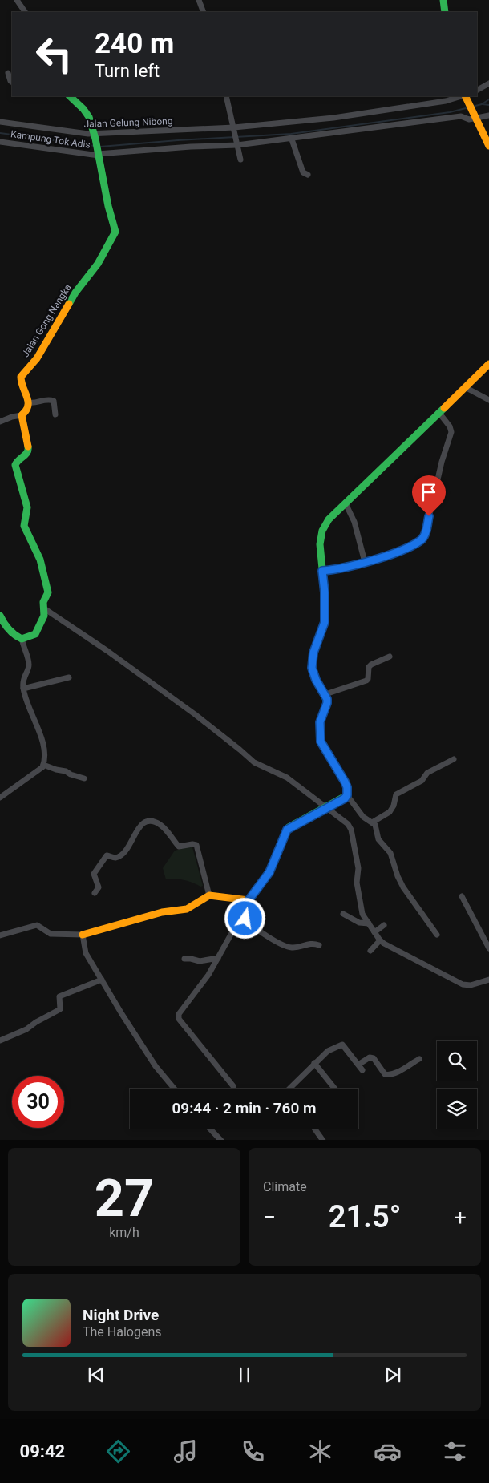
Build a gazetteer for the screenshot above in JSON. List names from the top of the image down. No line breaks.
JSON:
{"streets":{"street":["Jalan Gelung Nibong","Kampung Tok Adis","Jalan Gong Nangka"]},"crossings":[["Kampung Tok Adis","Jalan Gong Nangka"]],"page":{"turn":["240 m","Turn left"],"limit":"30","trip":"09:44 · 2 min · 760 m","tile":[["27","km/h"],"Climate"],"heat":["−","21.5°","+"],"song":["Night Drive","The Halogens"],"tabs":"09:42"}}
